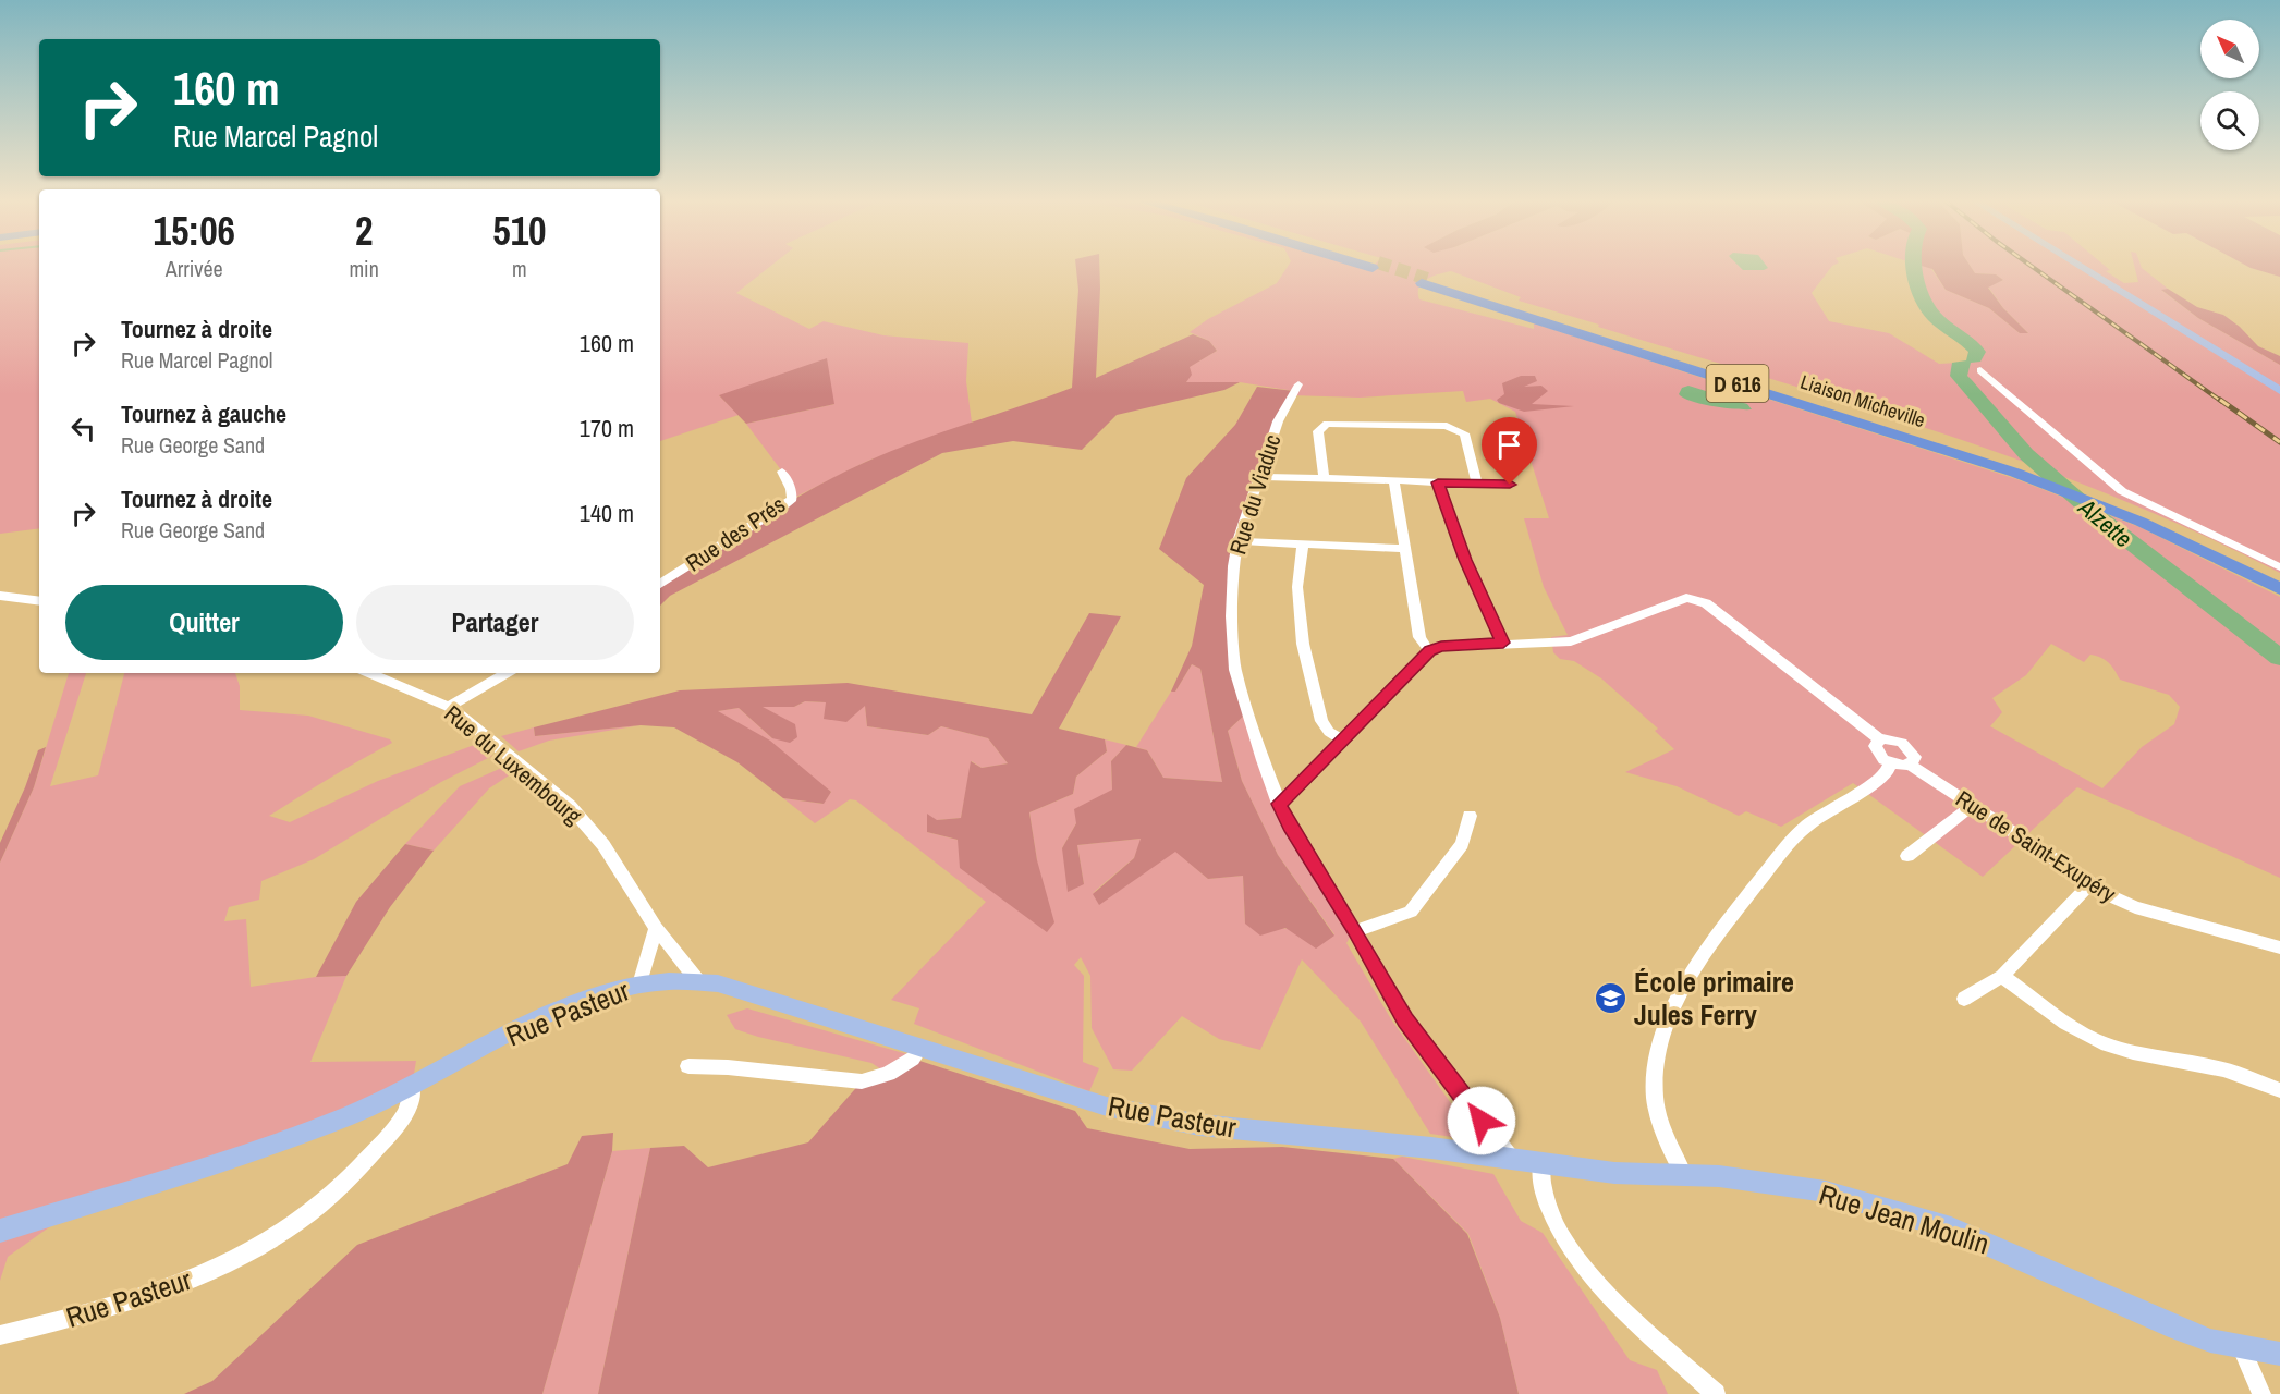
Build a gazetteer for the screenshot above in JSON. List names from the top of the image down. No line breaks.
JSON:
{"streets":{"highway":["D 616","Liaison Micheville"],"main road":["Rue Pasteur","Rue Jean Moulin"],"street":["Rue du Viaduc","Rue des Prés","Rue du Luxembourg","Rue de Saint-Exupéry"]},"crossings":[["Rue du Viaduc","Rue Jean Moulin"],["Rue du Luxembourg","Rue Pasteur"],["Rue Pasteur","Rue Jean Moulin"]],"water":["Alzette"],"places":{"school or university":["École primaire Jules Ferry"]},"north":"top left","page":{"turn":["160 m","Rue Marcel Pagnol"],"eta":["15:06","Arrivée","2","min","510","m"],"list":[{"name":"Tournez à droite","note":"Rue Marcel Pagnol","value":"160 m"},{"name":"Tournez à gauche","note":"Rue George Sand","value":"170 m"},{"name":"Tournez à droite","note":"Rue George Sand","value":"140 m"}],"buttons":["Quitter","Partager"]}}
